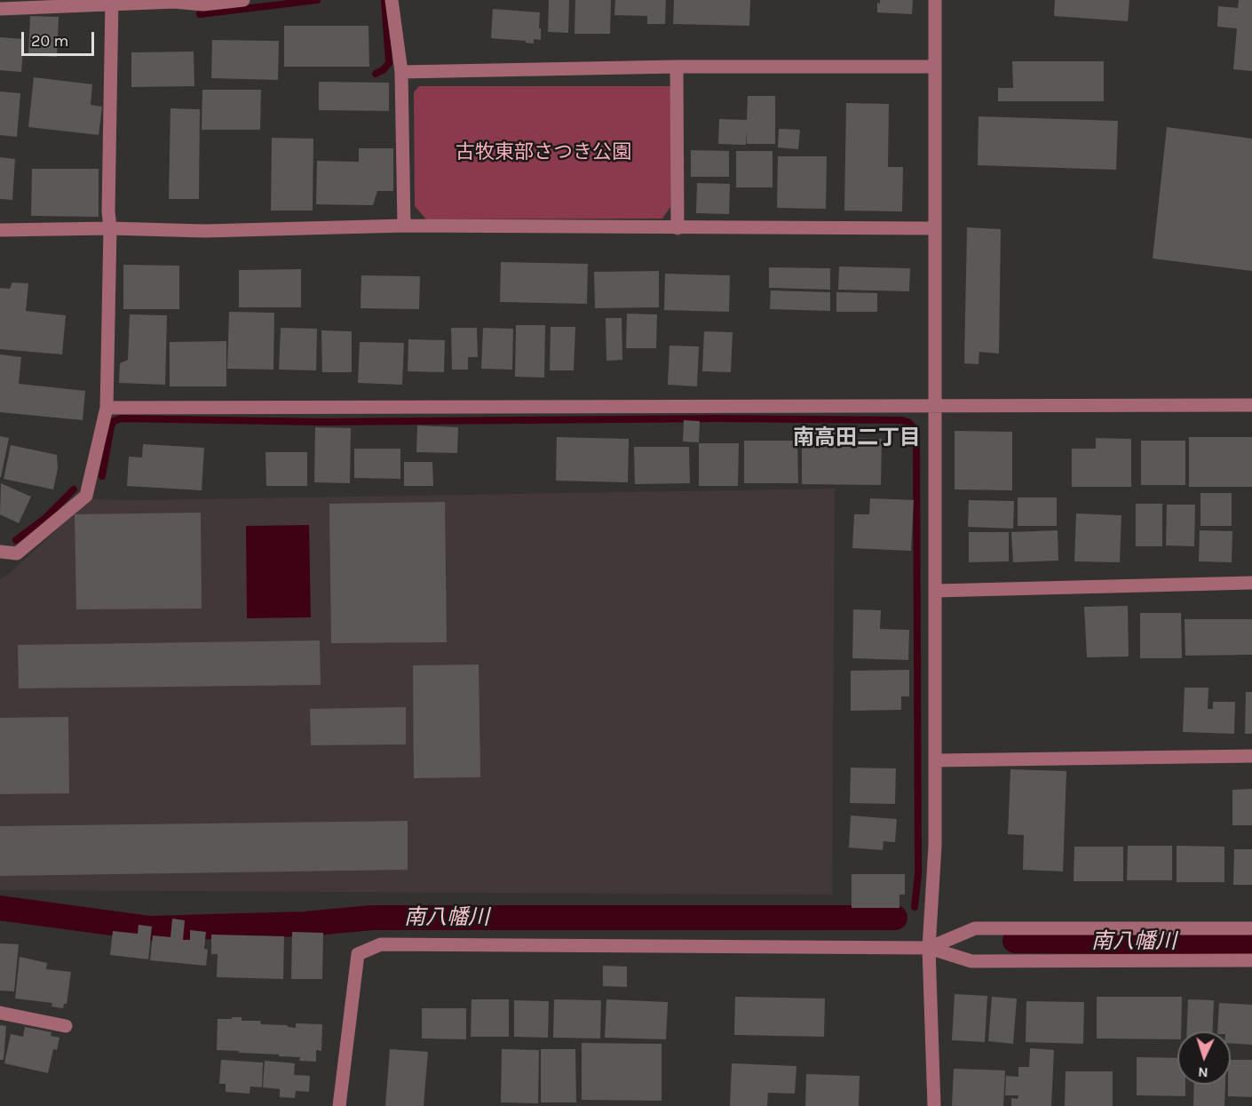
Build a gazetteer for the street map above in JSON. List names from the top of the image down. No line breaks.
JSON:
{"districts":["南高田二丁目"],"water":["南八幡川"],"parks":["古牧東部さつき公園"],"scale_bar":"20 m","north":"bottom"}
